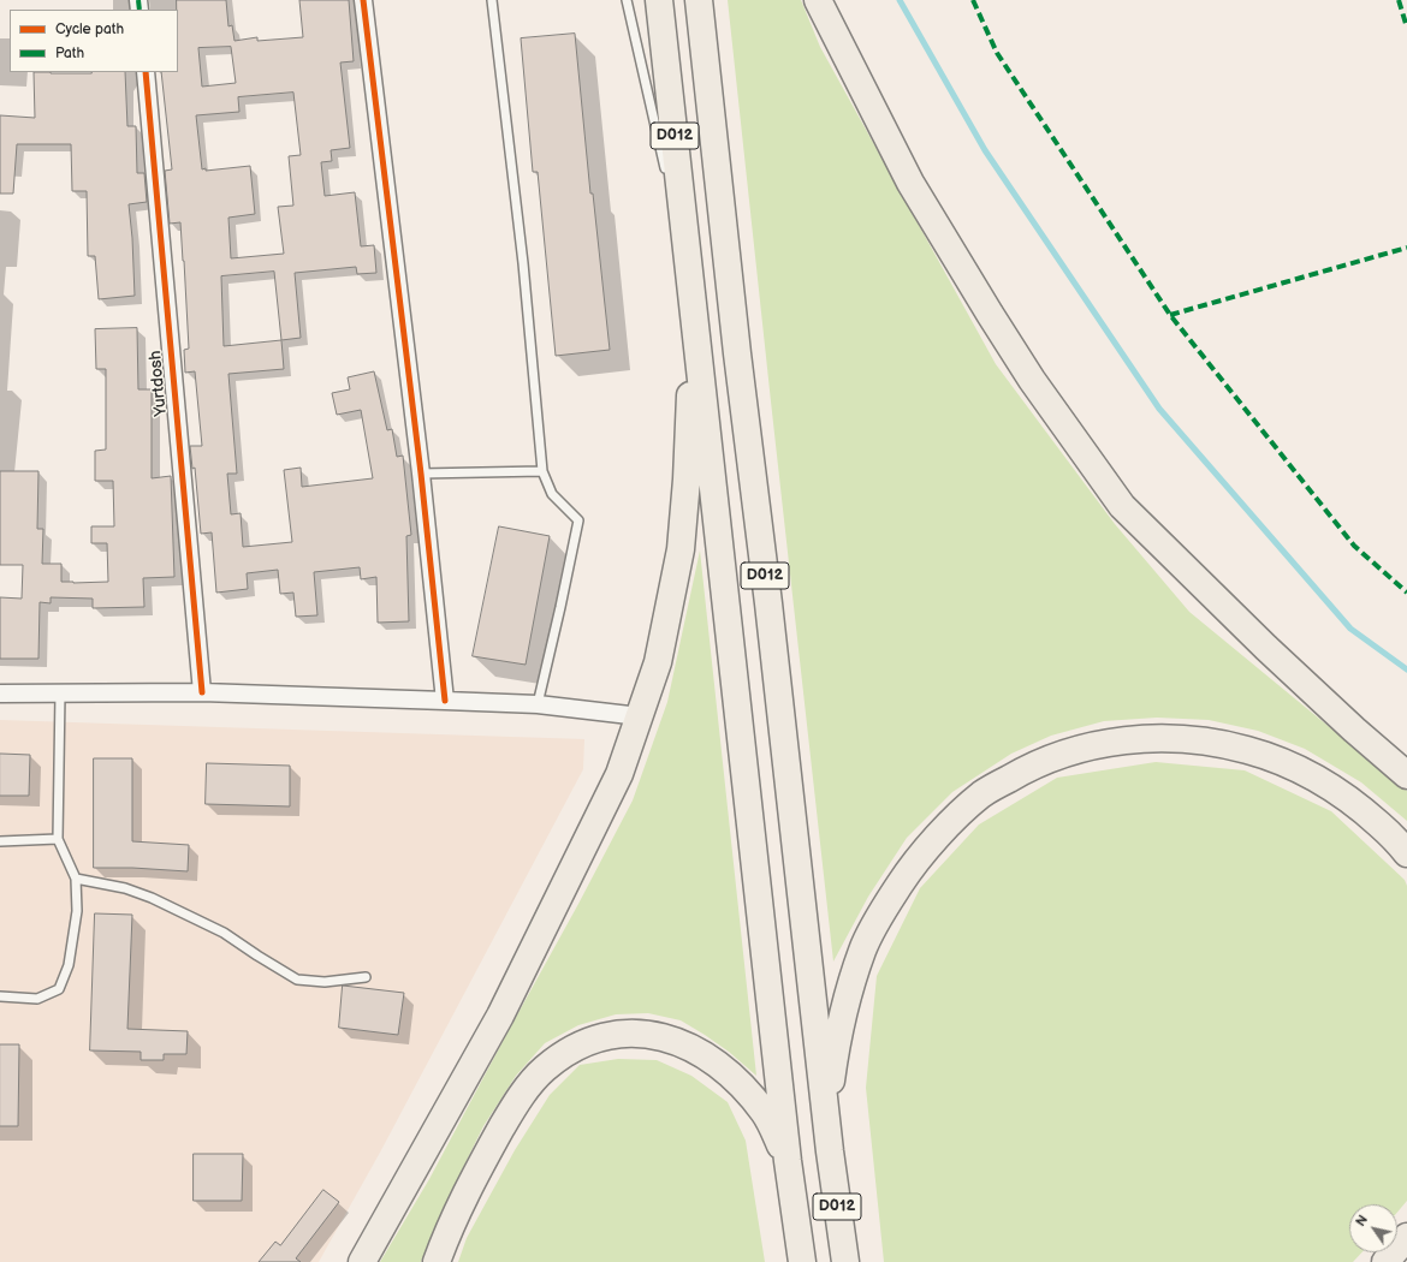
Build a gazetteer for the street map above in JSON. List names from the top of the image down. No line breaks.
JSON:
{"streets":{"highway":["D012"],"street":["Yurtdosh"]},"legend":["Cycle path","Path"],"north":"top left"}
